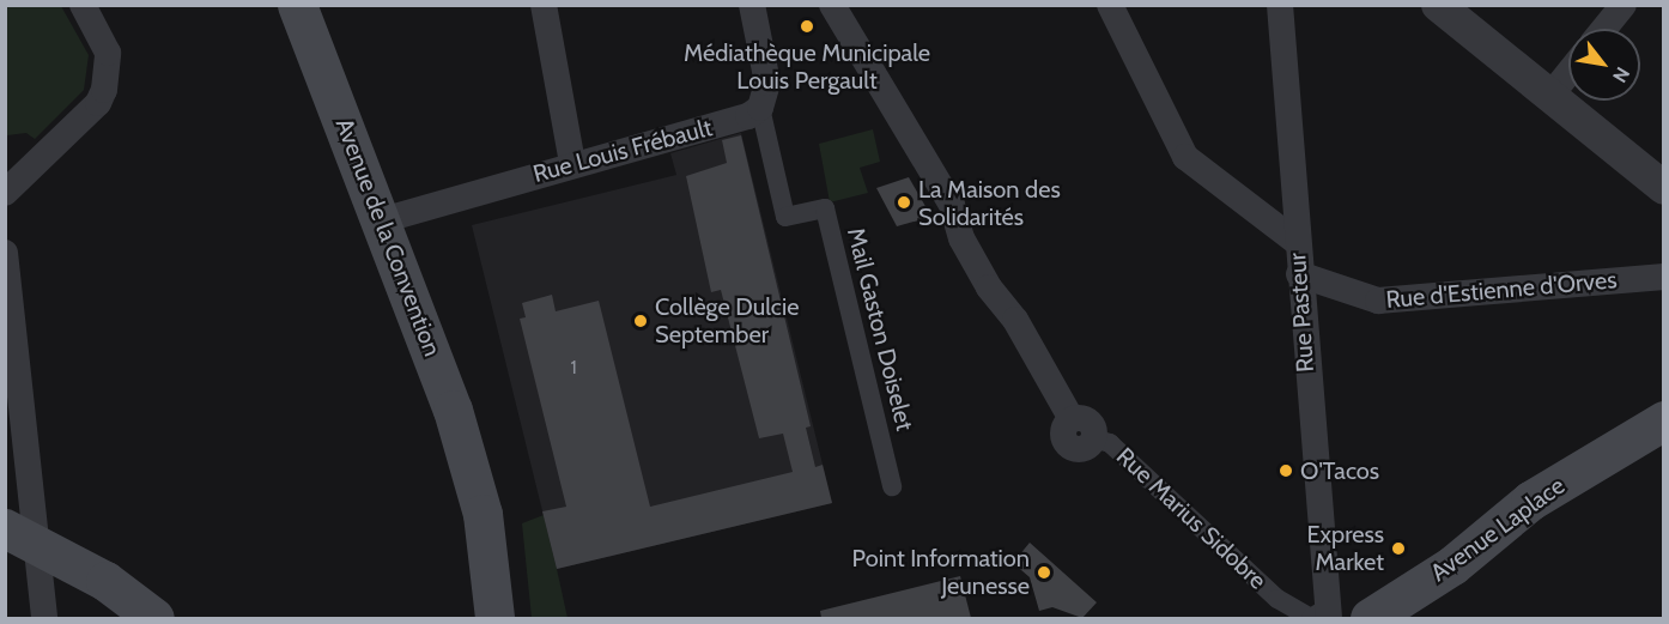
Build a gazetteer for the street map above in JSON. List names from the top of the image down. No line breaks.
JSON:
{"streets":{"main road":["Avenue de la Convention","Avenue Laplace"],"street":["Rue Louis Frébault","Rue d'Estienne d'Orves","Rue Pasteur","Mail Gaston Doiselet","Rue Marius Sidobre"]},"crossings":[["Rue Louis Frébault","Avenue de la Convention"],["Rue Louis Frébault","Mail Gaston Doiselet"],["Rue d'Estienne d'Orves","Rue Pasteur"],["Rue Pasteur","Rue Marius Sidobre"]],"places":["Médiathèque Municipale Louis Pergault","La Maison des Solidarités","Collège Dulcie September","O'Tacos","Express Market","Point Information Jeunesse"],"house_numbers":["1"],"north":"bottom right"}
